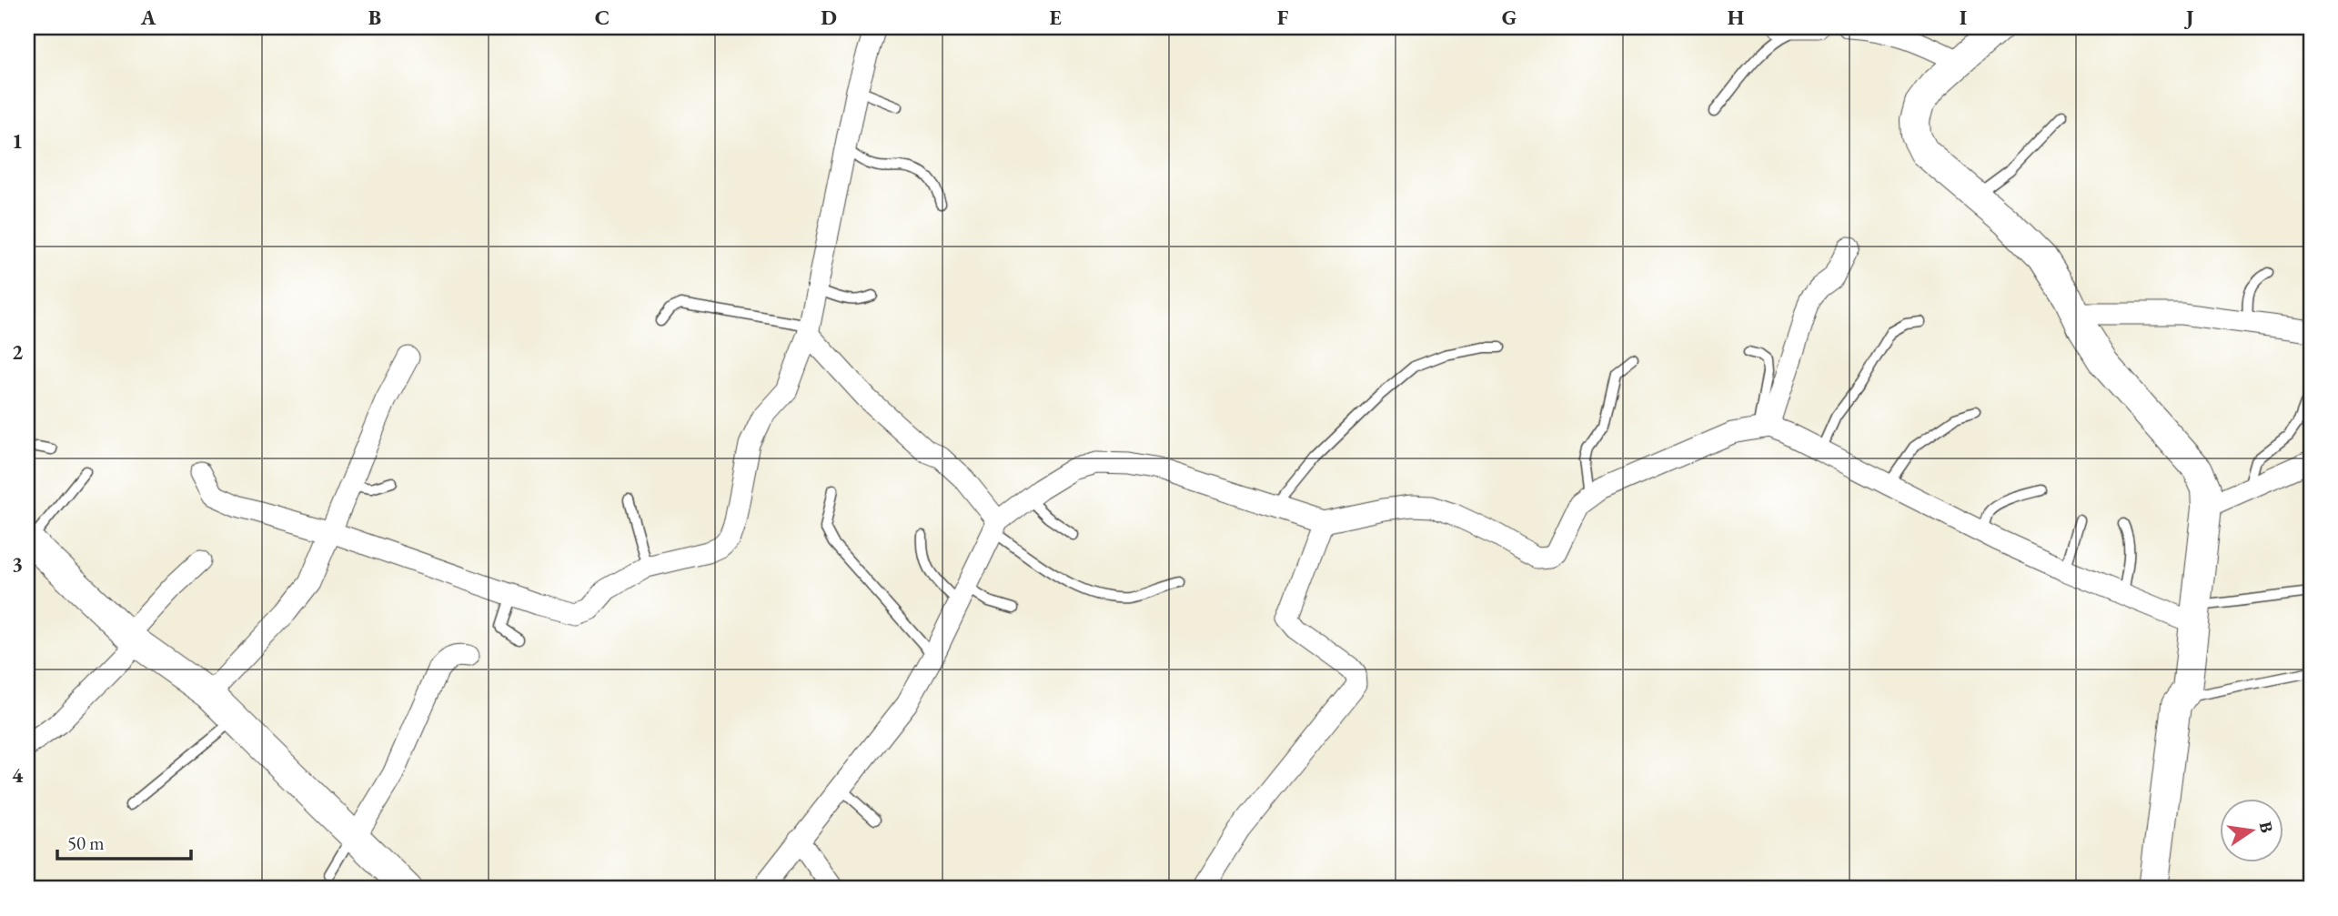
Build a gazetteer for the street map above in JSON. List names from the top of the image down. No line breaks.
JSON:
{"scale_bar":"50 m","north":"right","grid":{"columns":["A","B","C","D","E","F","G","H","I","J"],"rows":["1","2","3","4"]}}
